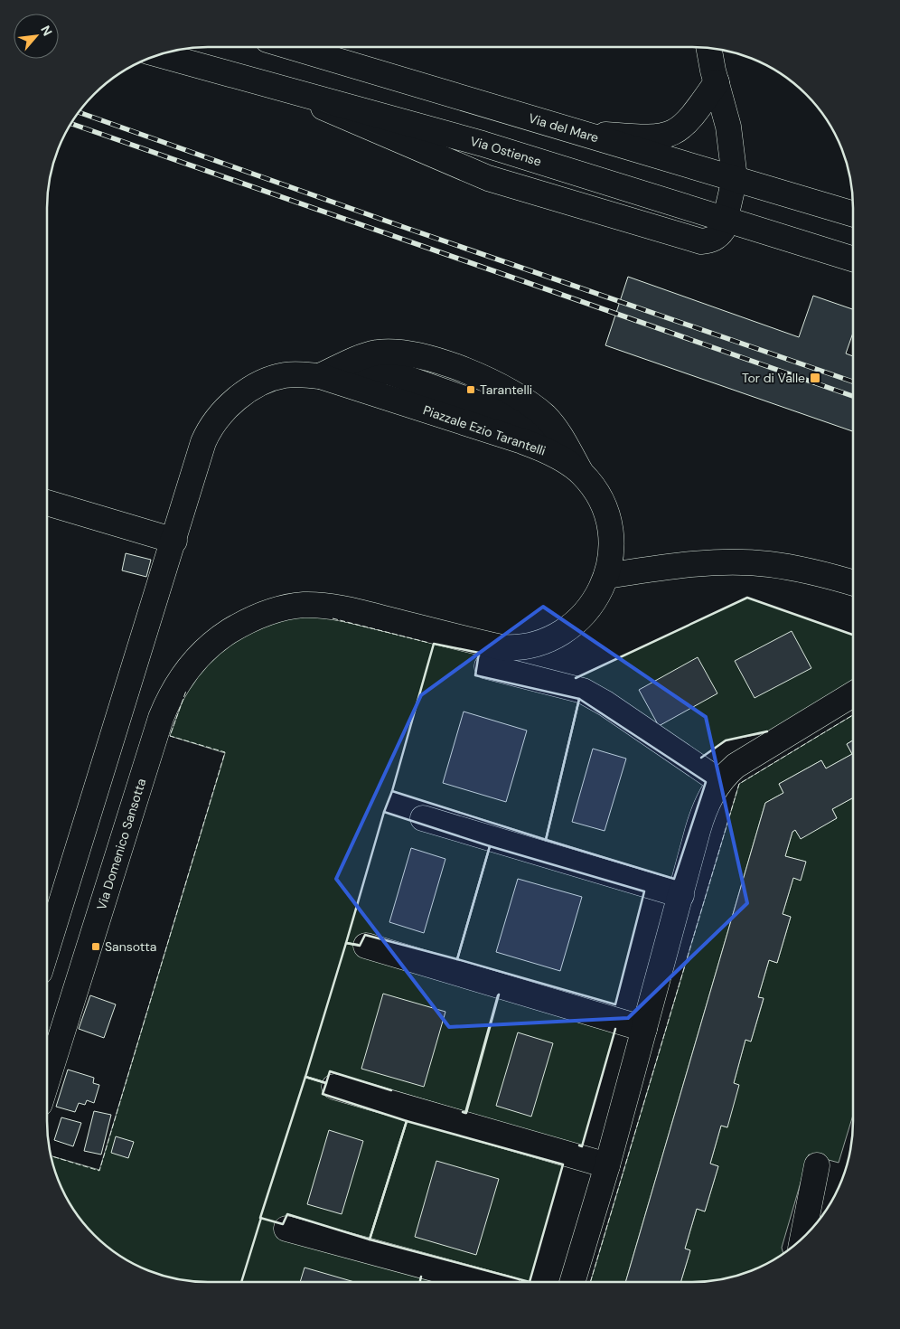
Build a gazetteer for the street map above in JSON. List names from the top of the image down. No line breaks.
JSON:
{"streets":{"street":["Via del Mare","Via Ostiense","Piazzale Ezio Tarantelli","Via Domenico Sansotta"]},"crossings":[["Piazzale Ezio Tarantelli","Via Domenico Sansotta"]],"places":{"transit":["Tor di Valle","Tarantelli","Sansotta"]},"north":"top right"}
